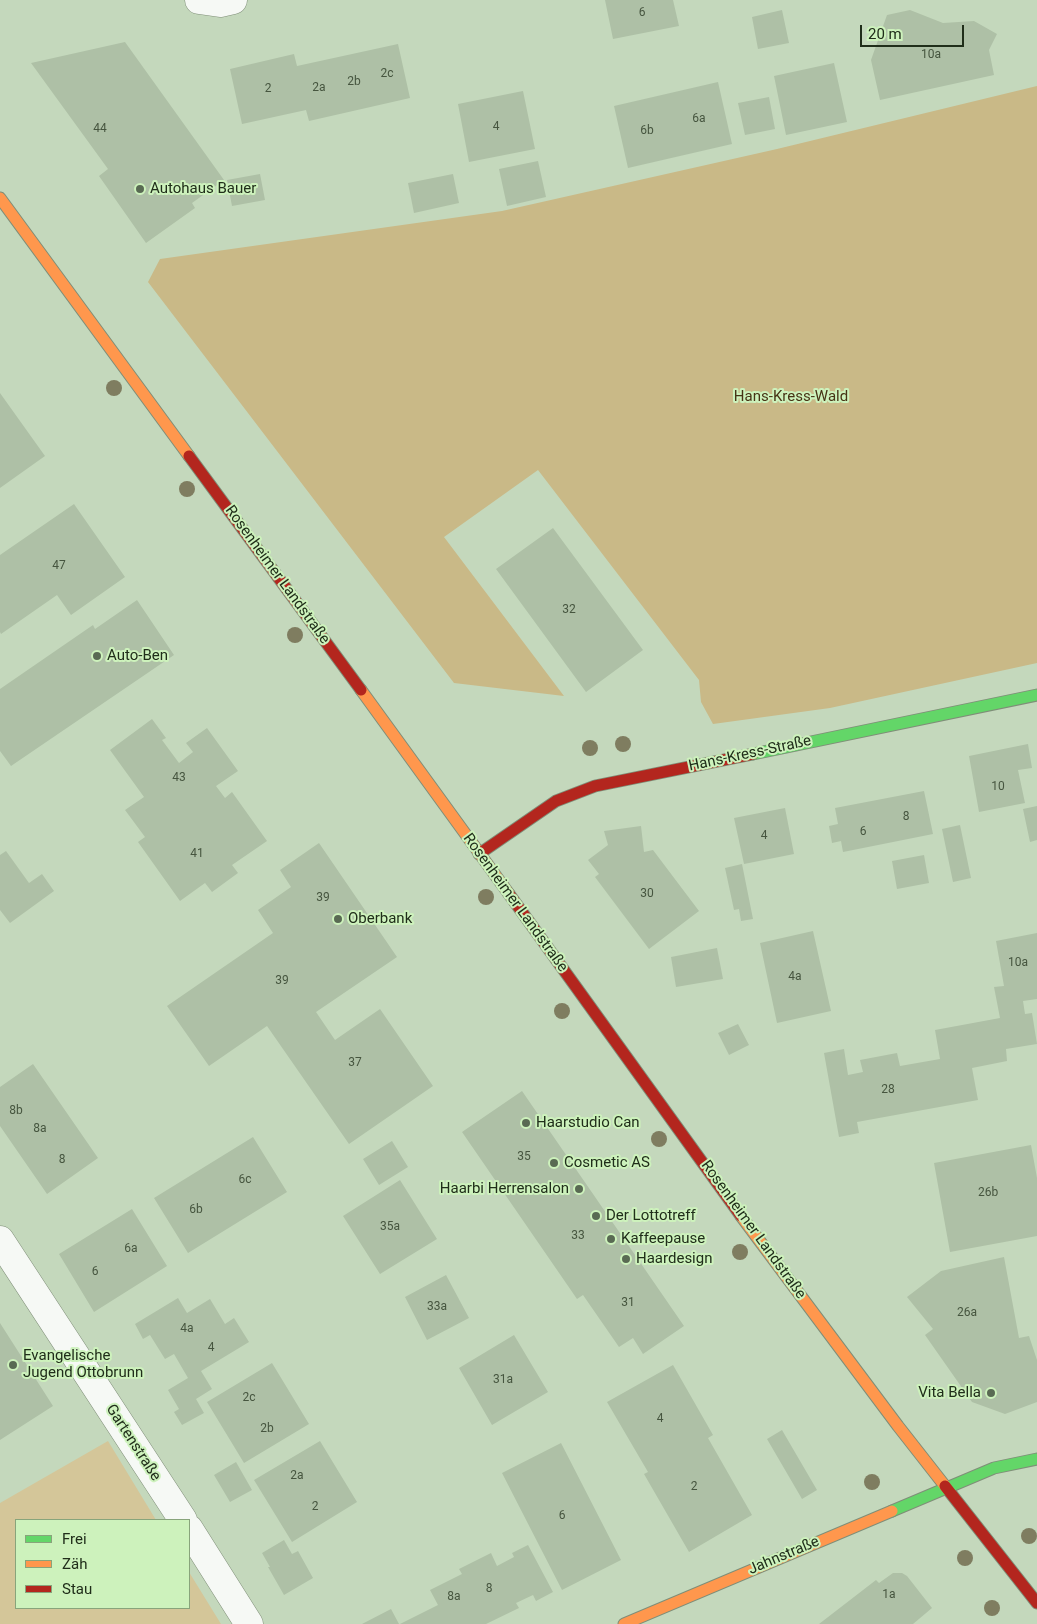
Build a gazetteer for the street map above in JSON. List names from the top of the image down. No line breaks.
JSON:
{"streets":{"main road":["Rosenheimer Landstraße","Hans-Kress-Straße","Jahnstraße"],"street":["Gartenstraße"]},"crossings":[["Rosenheimer Landstraße","Hans-Kress-Straße"],["Rosenheimer Landstraße","Jahnstraße"]],"parks":["Hans-Kress-Wald"],"places":["Autohaus Bauer","Auto-Ben","Oberbank","Haarstudio Can","Cosmetic AS","Haarbi Herrensalon","Der Lottotreff","Kaffeepause","Haardesign","Evangelische Jugend Ottobrunn","Vita Bella"],"house_numbers":["6","10a","2c","2b","2a","2","6a","4","44","6b","47","32","43","10","8","6","4","41","30","39","10a","4a","39","37","28","8b","8a","35","8","6c","26b","6b","35a","33","6a","6","31","33a","26a","4a","4","31a","2c","4","2b","2a","2","2","6","8","1a","8a"],"legend":["Frei","Zäh","Stau"],"scale_bar":"20 m"}
